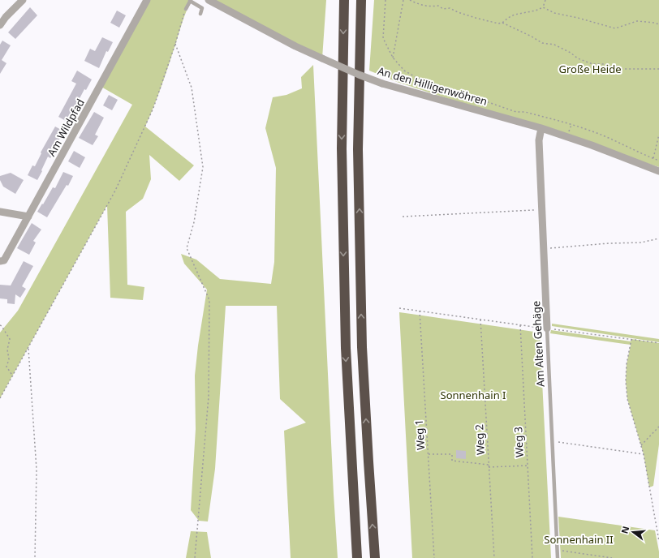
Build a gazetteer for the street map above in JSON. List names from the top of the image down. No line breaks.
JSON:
{"streets":{"street":["An den Hilligenwöhren","Am Wildpfad","Am Alten Gehäge"],"path":["Weg 1","Weg 2","Weg 3"]},"crossings":[["An den Hilligenwöhren","Am Alten Gehäge"]],"parks":["Große Heide","Sonnenhain I","Sonnenhain II"],"north":"left"}
